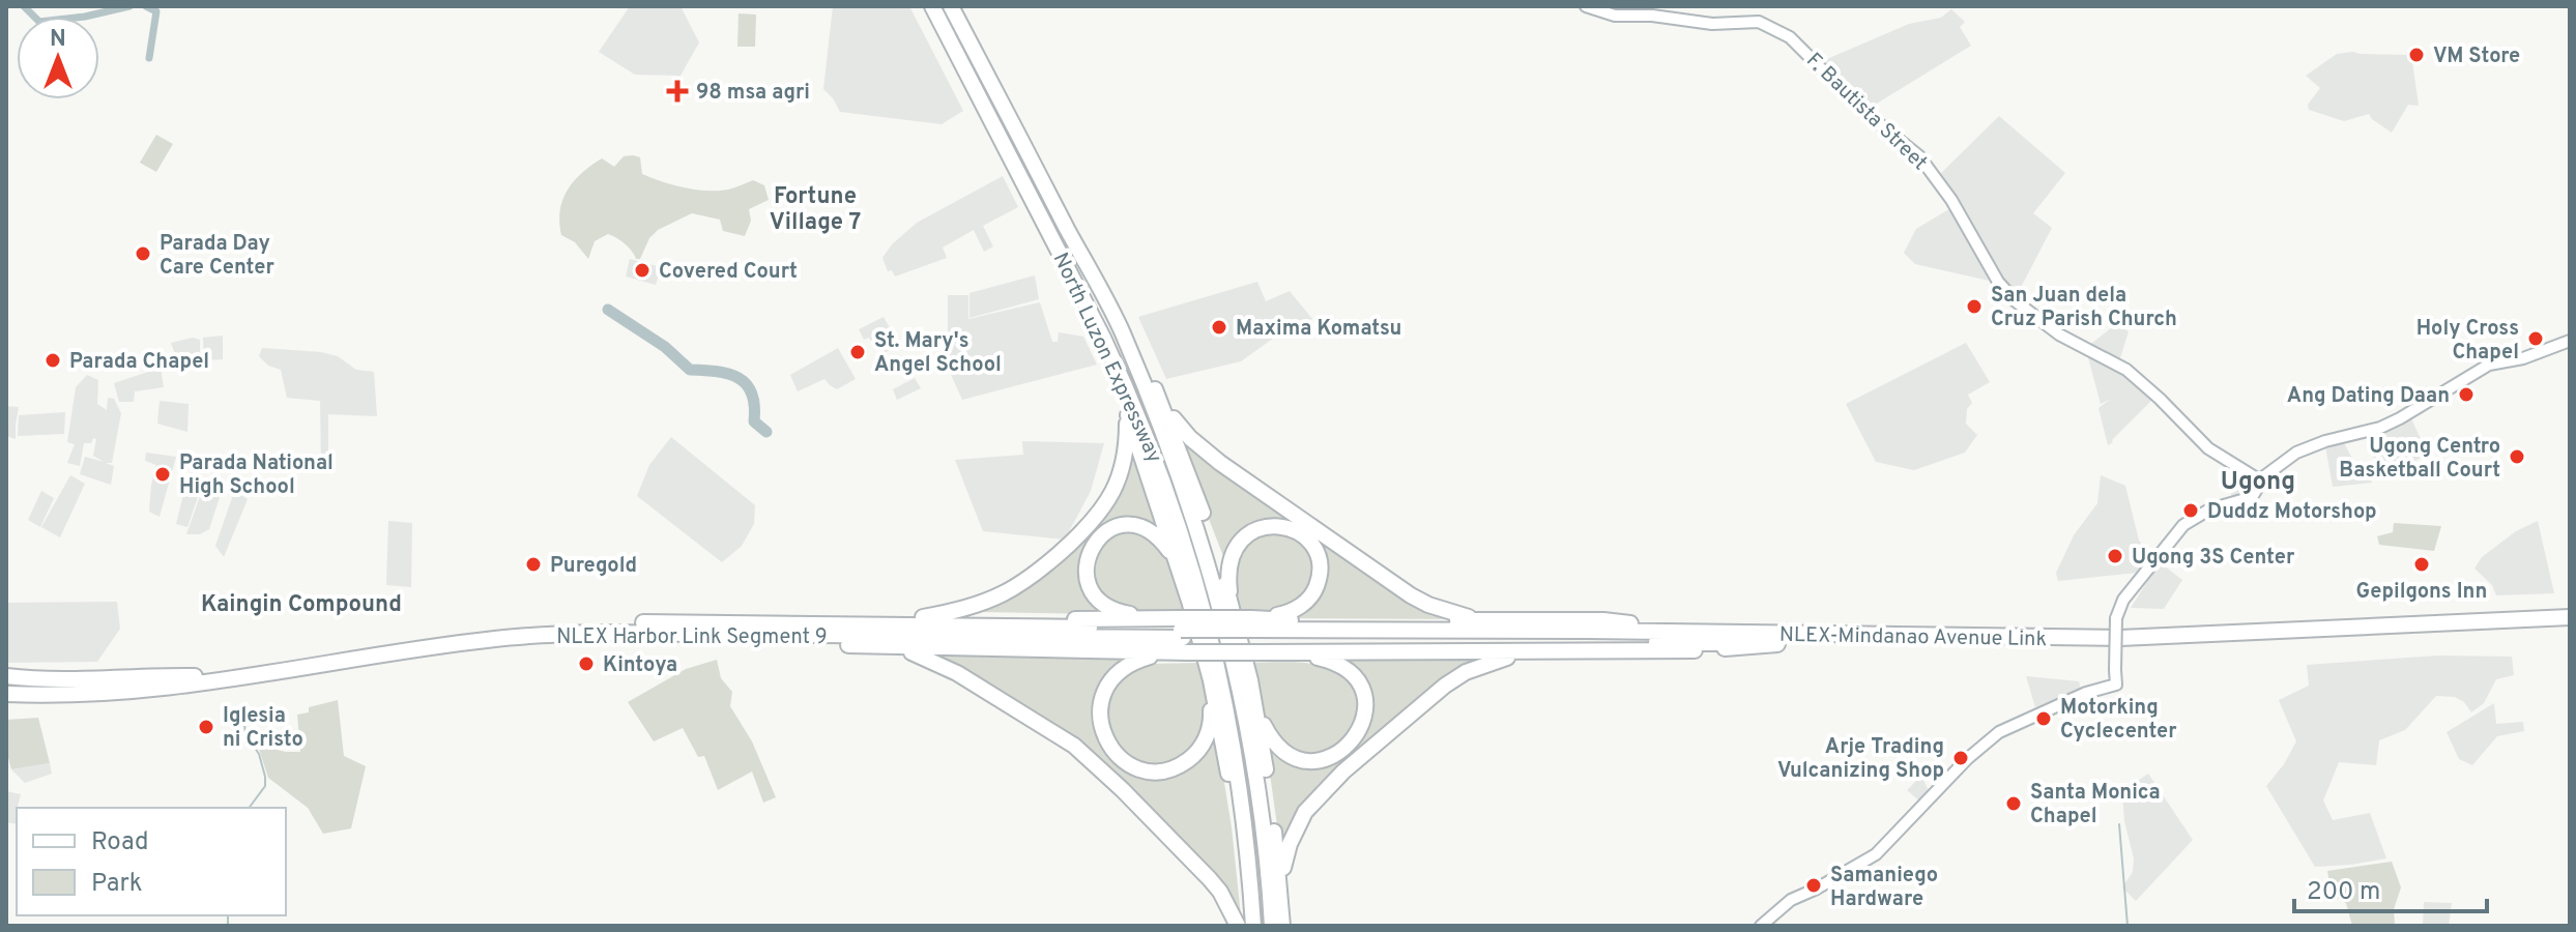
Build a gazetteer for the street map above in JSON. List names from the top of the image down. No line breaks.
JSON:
{"streets":{"highway":["North Luzon Expressway","NLEX Harbor Link Segment 9","NLEX-Mindanao Avenue Link"],"main road":["F. Bautista Street"]},"districts":["Fortune Village 7","Ugong","Kaingin Compound"],"places":{"other":["VM Store","Parada Day Care Center","Covered Court","San Juan dela Cruz Parish Church","Maxima Komatsu","Holy Cross Chapel","St. Mary's Angel School","Parada Chapel","Ang Dating Daan","Ugong Centro Basketball Court","Parada National High School","Duddz Motorshop","Ugong 3S Center","Puregold","Gepilgons Inn","Kintoya","Motorking Cyclecenter","Iglesia ni Cristo","Arje Trading Vulcanizing Shop","Santa Monica Chapel","Samaniego Hardware"],"health":["98 msa agri"]},"legend":["Road","Park"],"scale_bar":"200 m","north":"top"}
